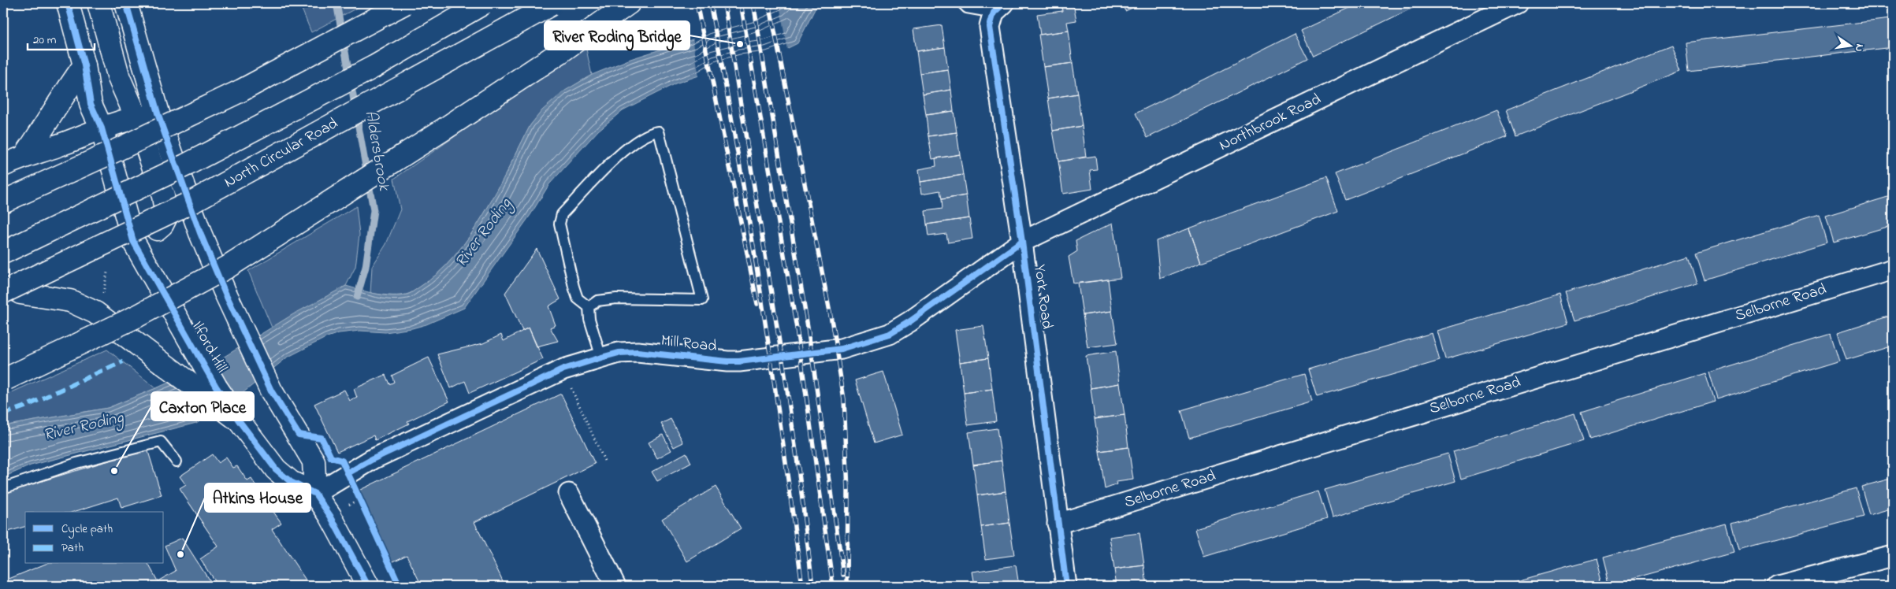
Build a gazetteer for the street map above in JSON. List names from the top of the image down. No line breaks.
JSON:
{"streets":{"main road":["North Circular Road","Ilford Hill"],"street":["Northbrook Road","York Road","Selborne Road","Mill Road"]},"crossings":[["Northbrook Road","York Road"],["Northbrook Road","Mill Road"],["York Road","Selborne Road"],["York Road","Mill Road"],["Mill Road","Ilford Hill"]],"water":["Aldersbrook","River Roding"],"places":["River Roding Bridge","Caxton Place","Atkins House"],"legend":["Cycle path","Path"],"scale_bar":"20 m","north":"right"}
